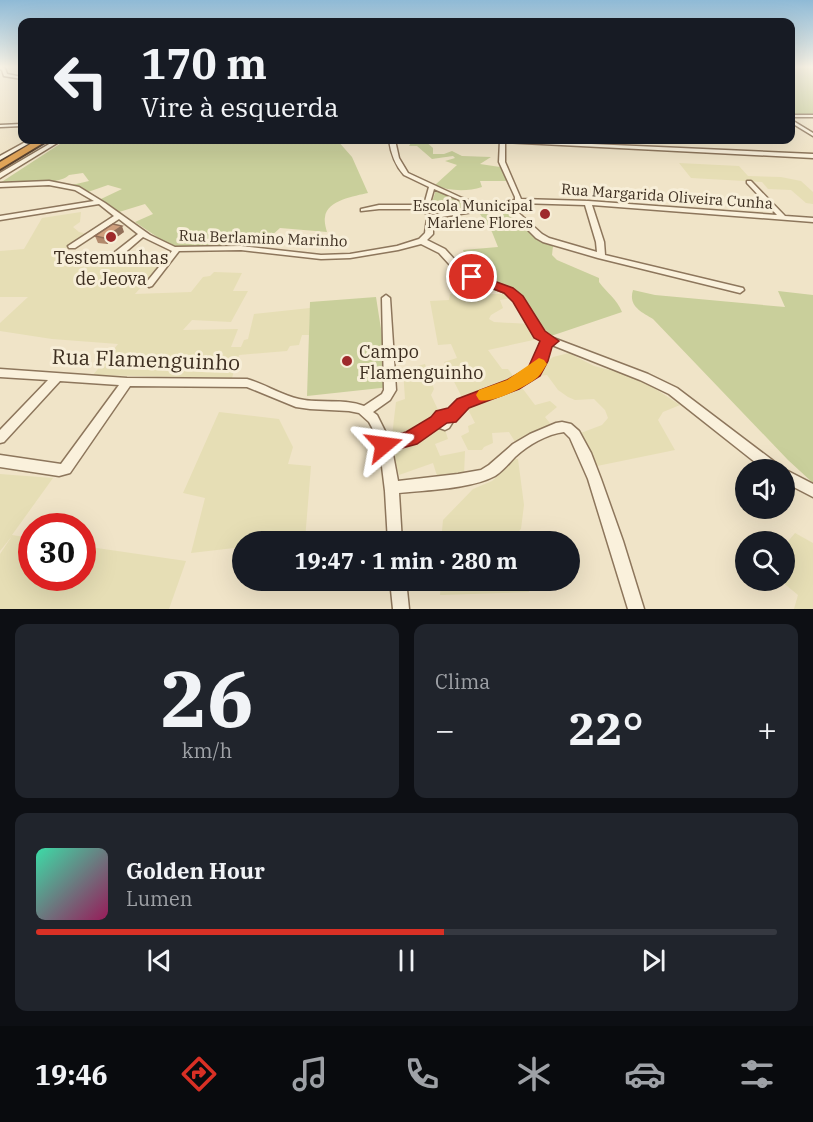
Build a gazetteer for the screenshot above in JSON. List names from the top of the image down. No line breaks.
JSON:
{"streets":{"street":["Rua Margarida Oliveira Cunha","Rua Berlamino Marinho","Rua Flamenguinho"]},"places":["Escola Municipal Marlene Flores","Testemunhas de Jeova","Campo Flamenguinho"],"page":{"turn":["170 m","Vire à esquerda"],"limit":"30","trip":"19:47 · 1 min · 280 m","tile":[["26","km/h"],"Clima"],"heat":["−","22°","+"],"song":["Golden Hour","Lumen"],"tabs":"19:46"}}
